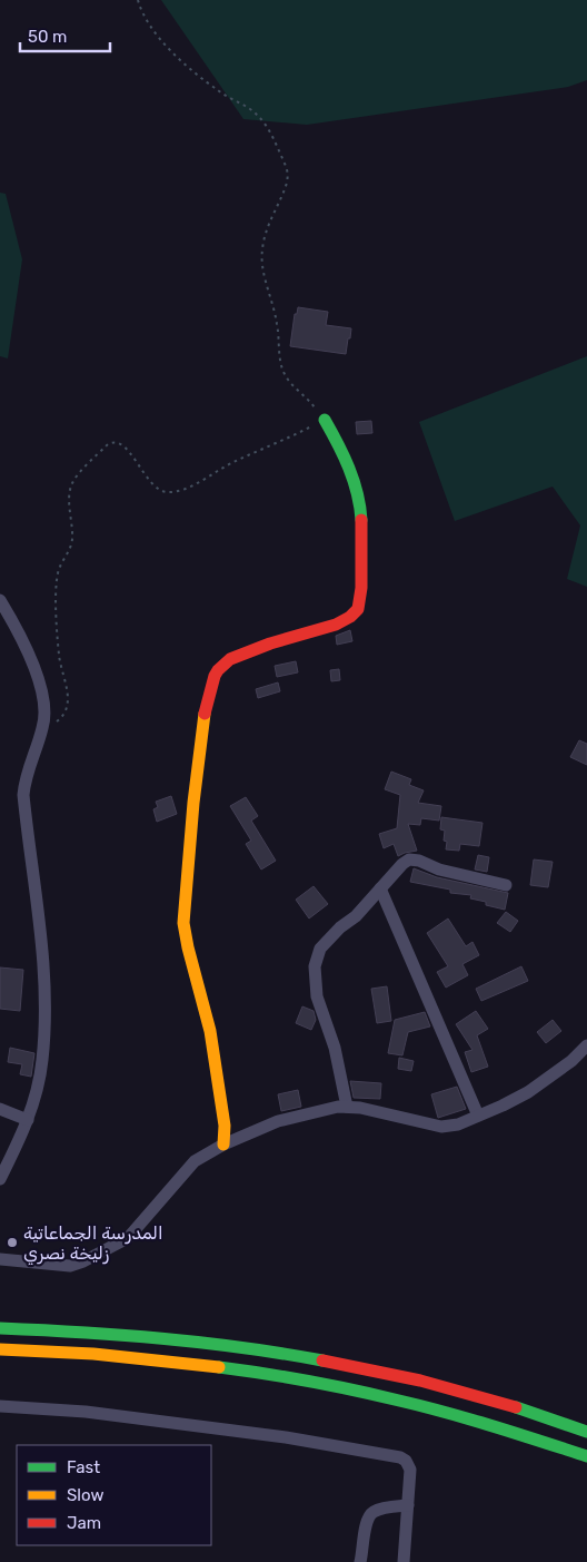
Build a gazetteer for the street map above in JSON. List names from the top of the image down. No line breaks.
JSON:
{"places":["المدرسة الجماعاتية زليخة نصري"],"legend":["Fast","Slow","Jam"],"scale_bar":"50 m"}
